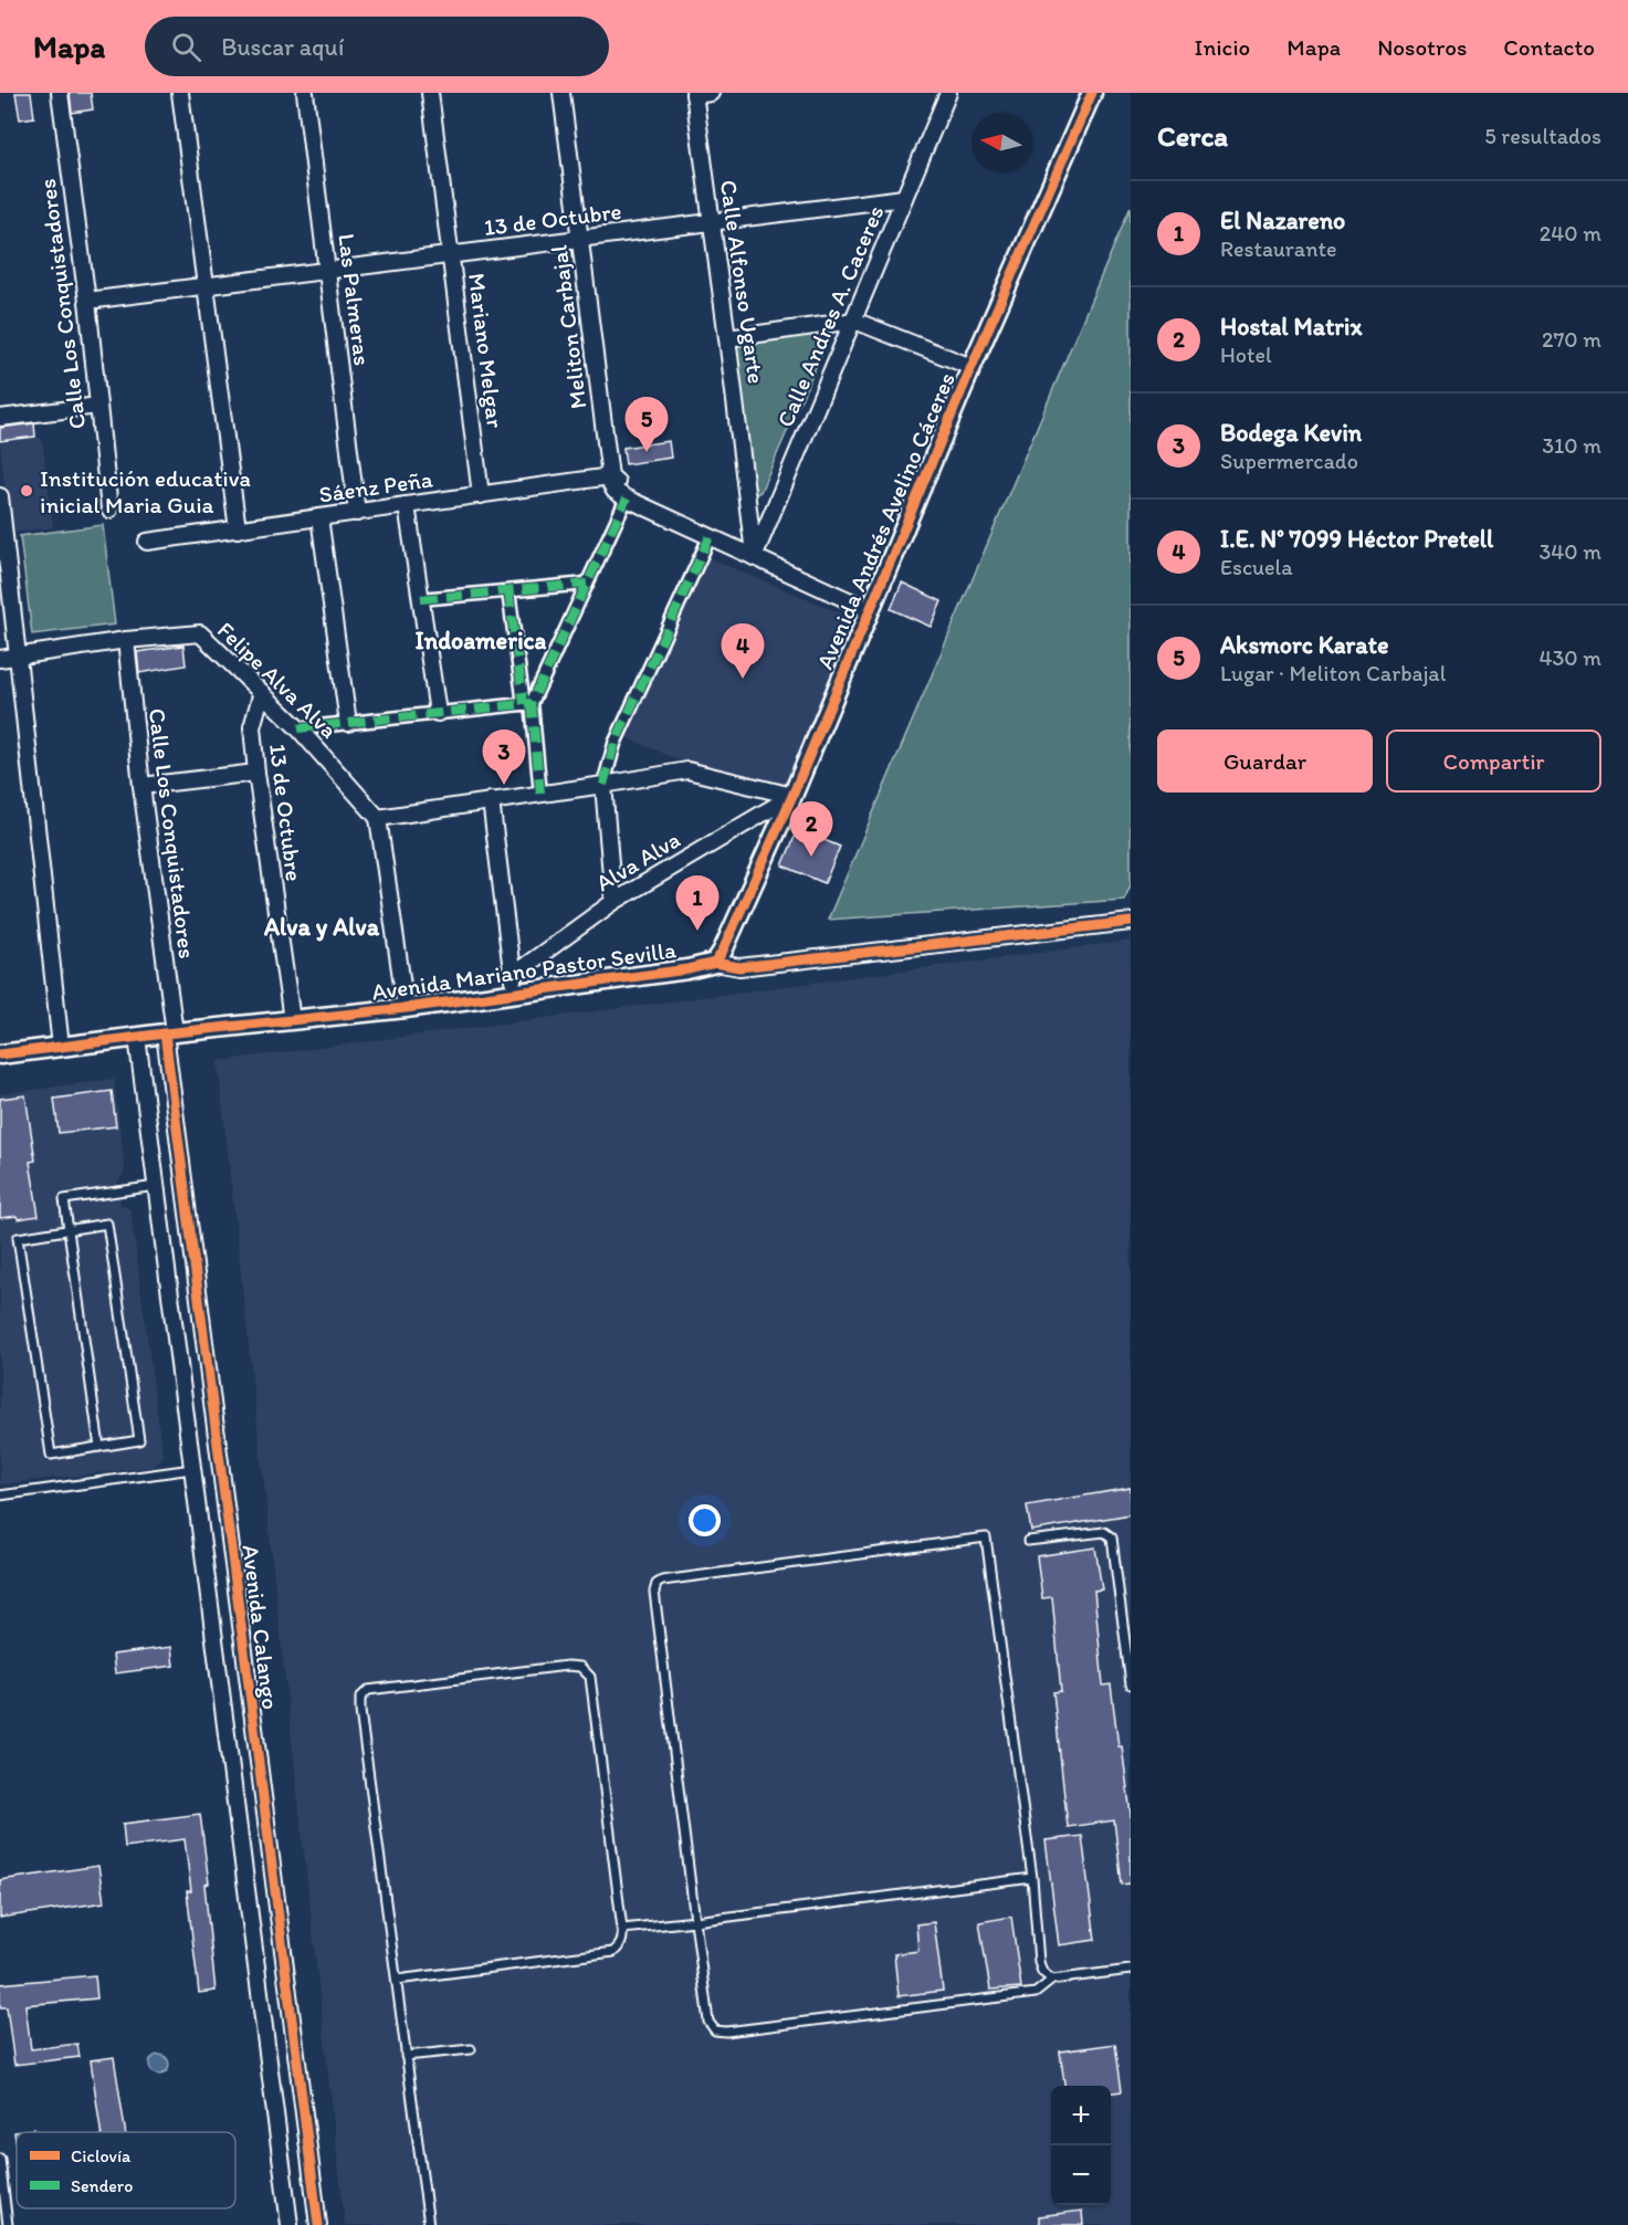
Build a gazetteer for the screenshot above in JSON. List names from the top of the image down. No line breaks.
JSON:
{"streets":{"street":["13 de Octubre","Calle Alfonso Ugarte","Las Palmeras","Calle Los Conquistadores","Calle Andres A. Caceres","Meliton Carbajal","Mariano Melgar","Sáenz Peña","Avenida Andrés Avelino Cáceres","Felipe Alva Alva","Alva Alva","Avenida Mariano Pastor Sevilla","Avenida Calango"]},"crossings":[["13 de Octubre","Calle Alfonso Ugarte"],["13 de Octubre","Las Palmeras"],["13 de Octubre","Calle Los Conquistadores"],["13 de Octubre","Calle Andres A. Caceres"],["13 de Octubre","Meliton Carbajal"],["13 de Octubre","Mariano Melgar"],["13 de Octubre","Felipe Alva Alva"],["13 de Octubre","Avenida Mariano Pastor Sevilla"],["Calle Alfonso Ugarte","Calle Andres A. Caceres"],["Las Palmeras","Sáenz Peña"],["Calle Los Conquistadores","Felipe Alva Alva"],["Calle Los Conquistadores","Avenida Mariano Pastor Sevilla"],["Calle Los Conquistadores","Avenida Calango"],["Meliton Carbajal","Sáenz Peña"],["Mariano Melgar","Sáenz Peña"],["Avenida Andrés Avelino Cáceres","Alva Alva"],["Avenida Andrés Avelino Cáceres","Avenida Mariano Pastor Sevilla"],["Alva Alva","Avenida Mariano Pastor Sevilla"],["Avenida Mariano Pastor Sevilla","Avenida Calango"]],"districts":["Indoamerica","Alva y Alva"],"places":["Institución educativa inicial Maria Guia"],"legend":["Ciclovía","Sendero"],"north":"left","page":{"header":"Mapa","search":"Buscar aquí","nav":["Inicio","Mapa","Nosotros","Contacto"],"heading":["Cerca","5 resultados"],"list":[{"mark":"1","name":"El Nazareno","note":"Restaurante","value":"240 m"},{"mark":"2","name":"Hostal Matrix","note":"Hotel","value":"270 m"},{"mark":"3","name":"Bodega Kevin","note":"Supermercado","value":"310 m"},{"mark":"4","name":"I.E. N° 7099 Héctor Pretell","note":"Escuela","value":"340 m"},{"mark":"5","name":"Aksmorc Karate","note":"Lugar · Meliton Carbajal","value":"430 m"}],"pins":["5","4","3","2","1"],"buttons":["Guardar","Compartir"],"map_buttons":["+","−"]}}
